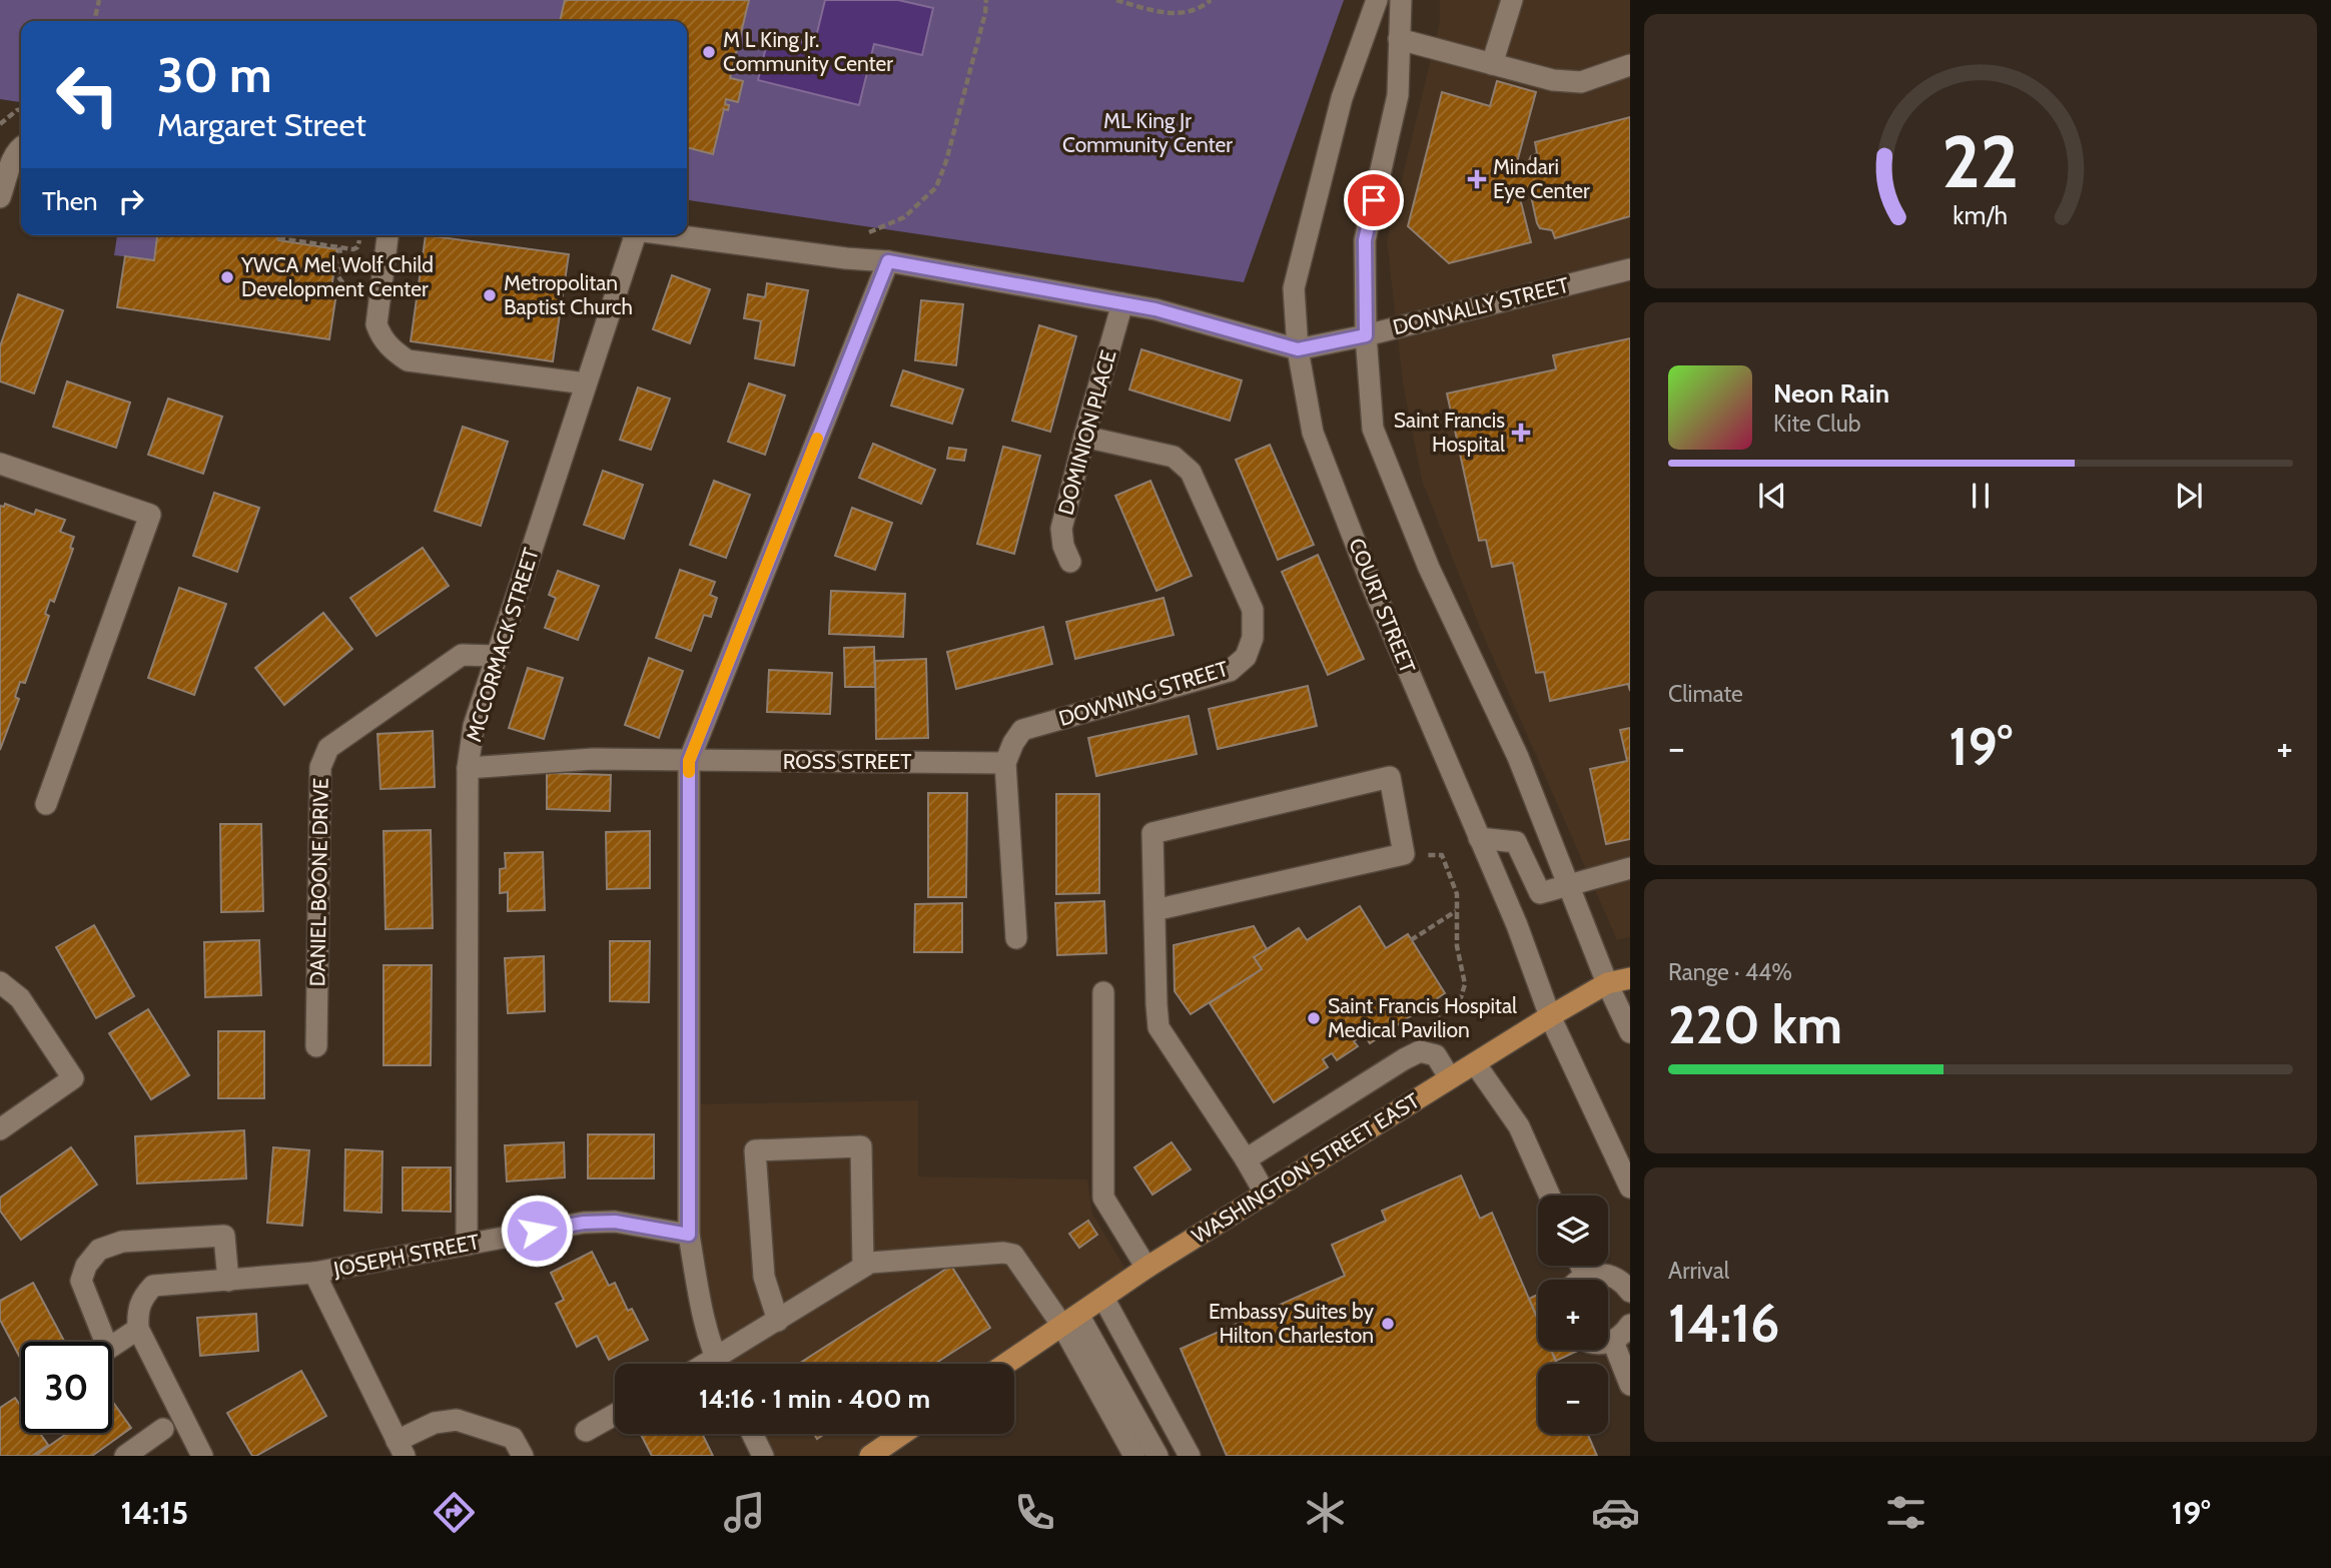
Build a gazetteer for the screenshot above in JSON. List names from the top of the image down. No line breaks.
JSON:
{"streets":{"main road":["WASHINGTON STREET EAST"],"street":["DONNALLY STREET","DOMINION PLACE","COURT STREET","MCCORMACK STREET","DOWNING STREET","ROSS STREET","DANIEL BOONE DRIVE","JOSEPH STREET"]},"crossings":[["DONNALLY STREET","DOMINION PLACE"],["DONNALLY STREET","COURT STREET"],["DOMINION PLACE","DOWNING STREET"],["COURT STREET","WASHINGTON STREET EAST"],["MCCORMACK STREET","ROSS STREET"],["MCCORMACK STREET","DANIEL BOONE DRIVE"],["MCCORMACK STREET","JOSEPH STREET"],["DOWNING STREET","ROSS STREET"]],"parks":["ML King Jr Community Center"],"places":{"other":["M L King Jr. Community Center","YWCA Mel Wolf Child Development Center","Metropolitan Baptist Church","Saint Francis Hospital Medical Pavilion","Embassy Suites by Hilton Charleston"],"health":["Mindari Eye Center","Saint Francis Hospital"]},"page":{"turn":["30 m","Margaret Street"],"then":"Then","song":["Neon Rain","Kite Club"],"tile":["Climate",["Range · 44%","220 km"],["Arrival","14:16"]],"heat":["−","19°","+"],"map_buttons":["+","−"],"limit":"30","trip":"14:16 · 1 min · 400 m","tabs":["14:15","19°"],"gauge":["22","km/h"]}}
